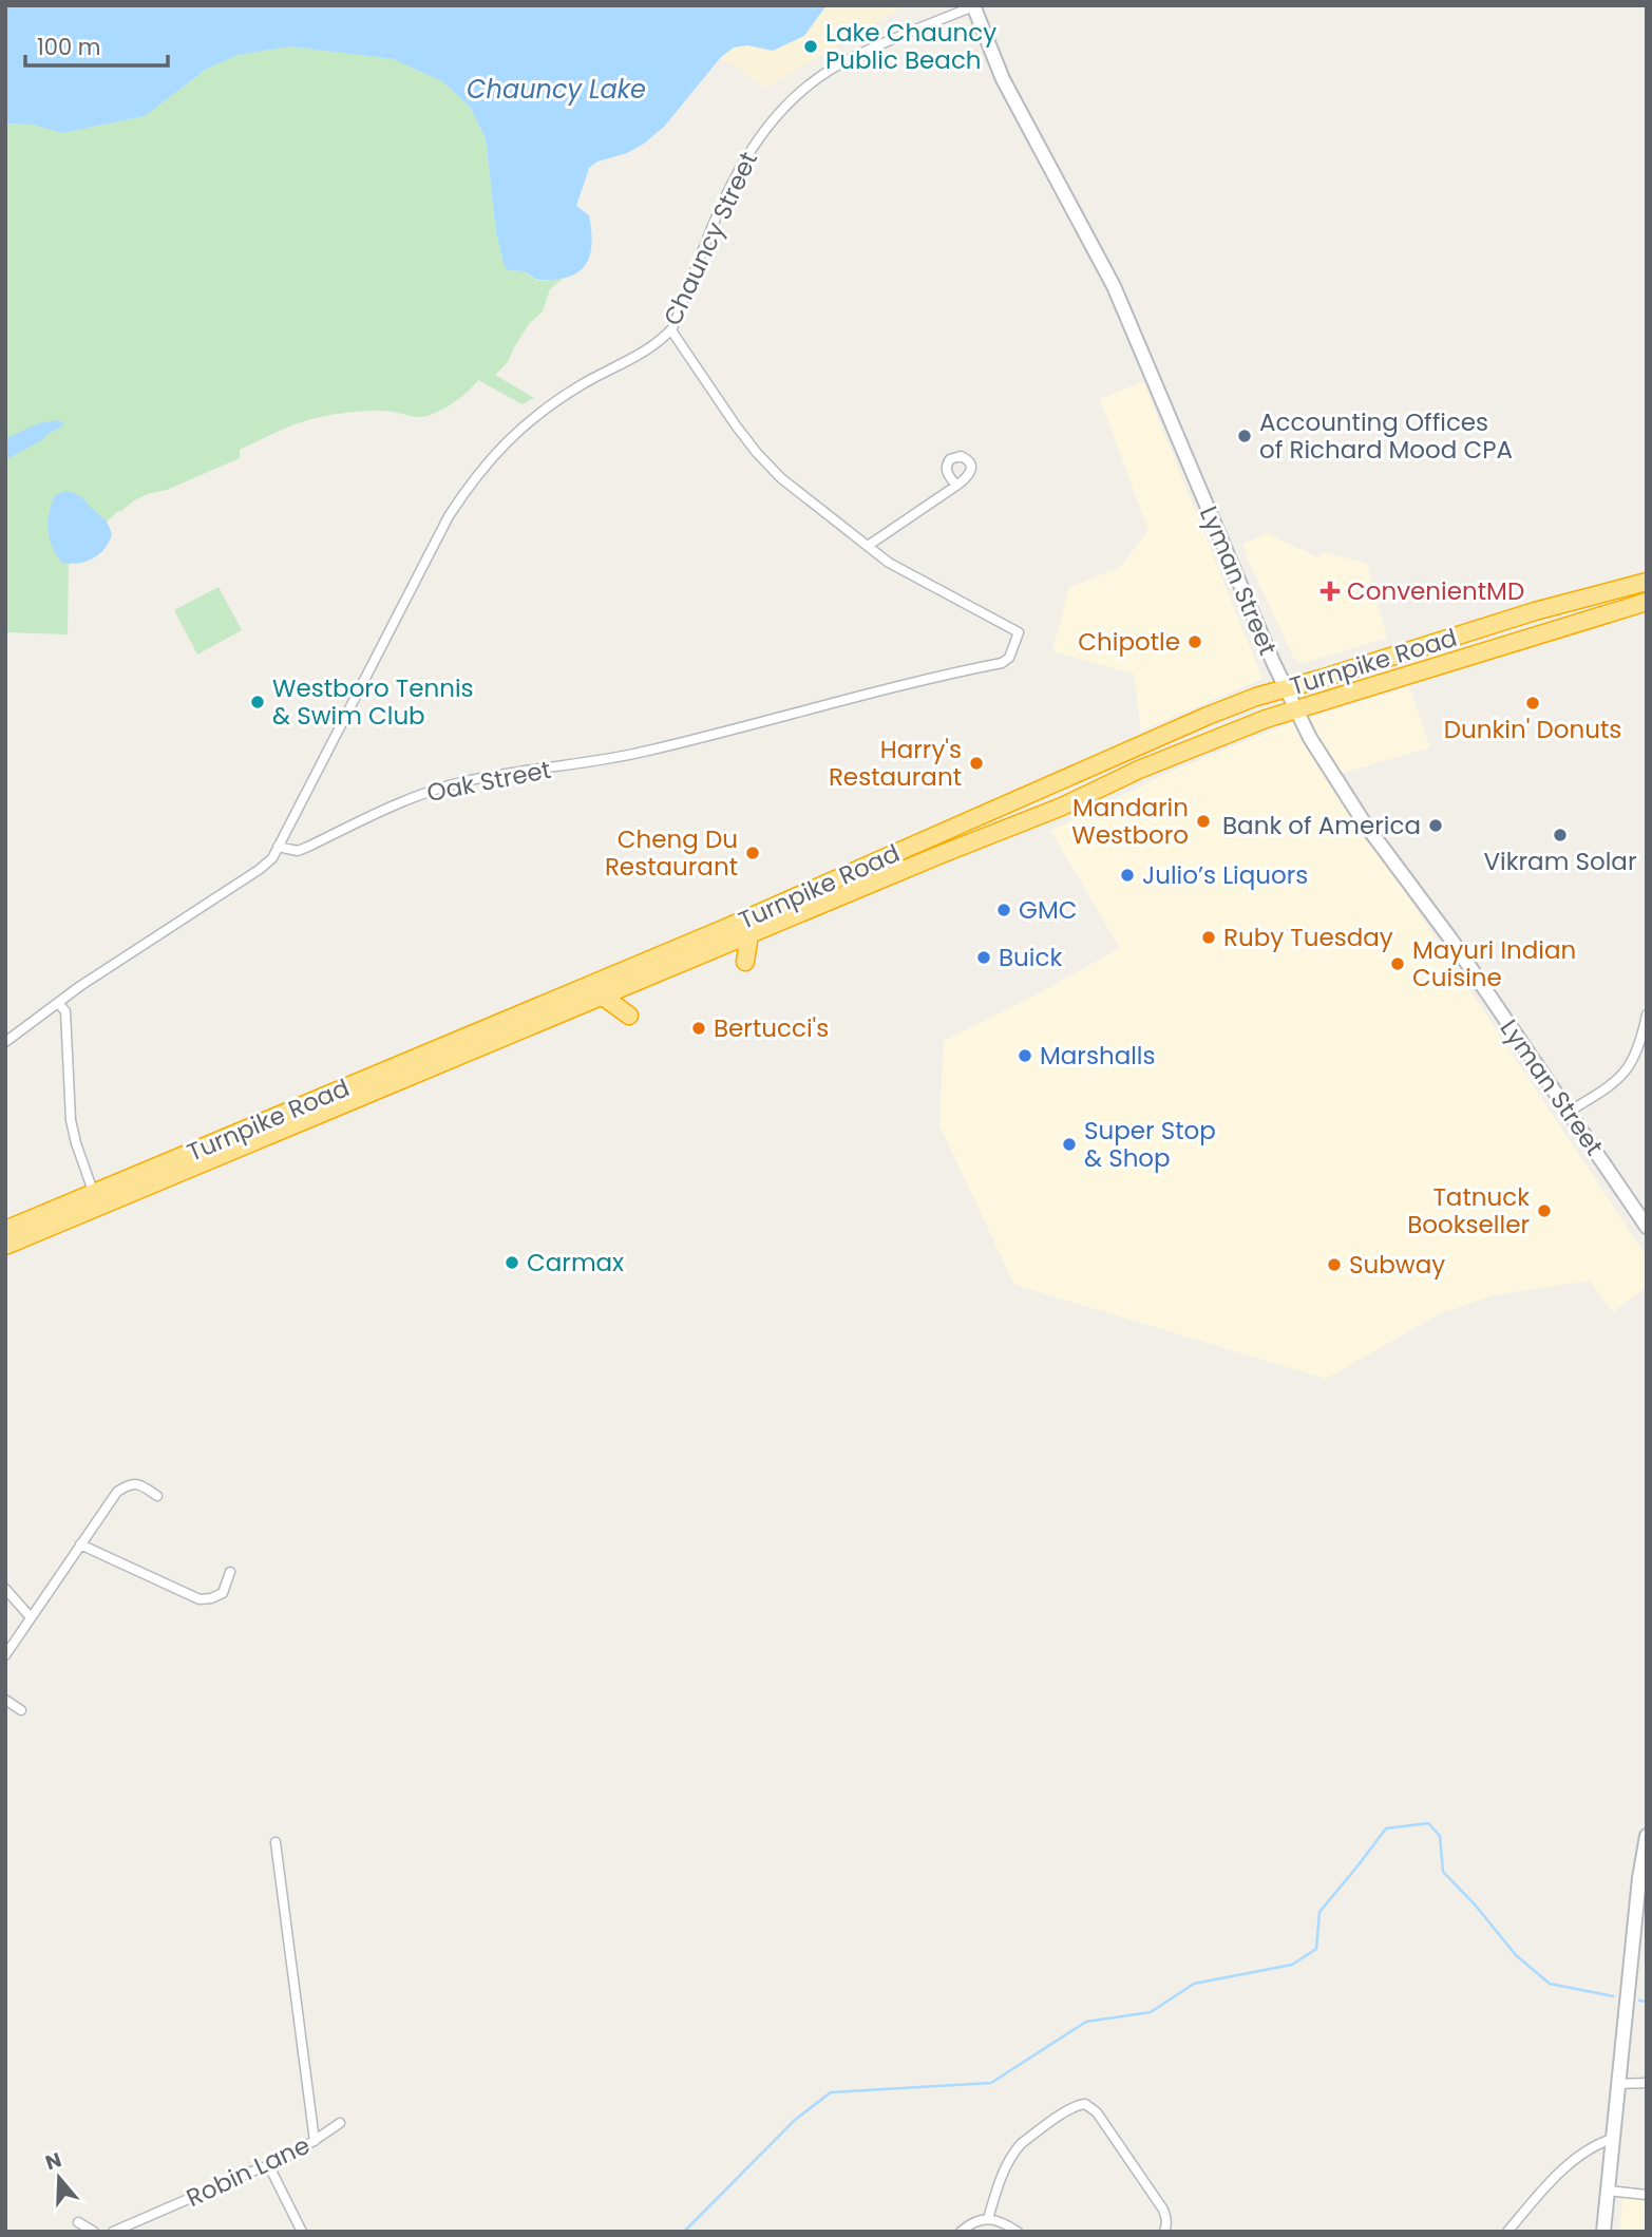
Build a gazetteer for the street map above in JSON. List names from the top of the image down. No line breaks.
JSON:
{"streets":{"highway":["Turnpike Road"],"street":["Chauncy Street","Lyman Street","Oak Street","Robin Lane"]},"crossings":[["Chauncy Street","Lyman Street"],["Chauncy Street","Oak Street"],["Lyman Street","Turnpike Road"]],"water":["Chauncy Lake"],"places":{"other":["Lake Chauncy Public Beach","Accounting Offices of Richard Mood CPA","Chipotle","Westboro Tennis & Swim Club","Dunkin' Donuts","Harry's Restaurant","Mandarin Westboro","Bank of America","Vikram Solar","Cheng Du Restaurant","Julio’s Liquors","GMC","Ruby Tuesday","Buick","Mayuri Indian Cuisine","Bertucci's","Marshalls","Super Stop & Shop","Tatnuck Bookseller","Carmax","Subway"],"health":["ConvenientMD"]},"scale_bar":"100 m","north":"top"}
